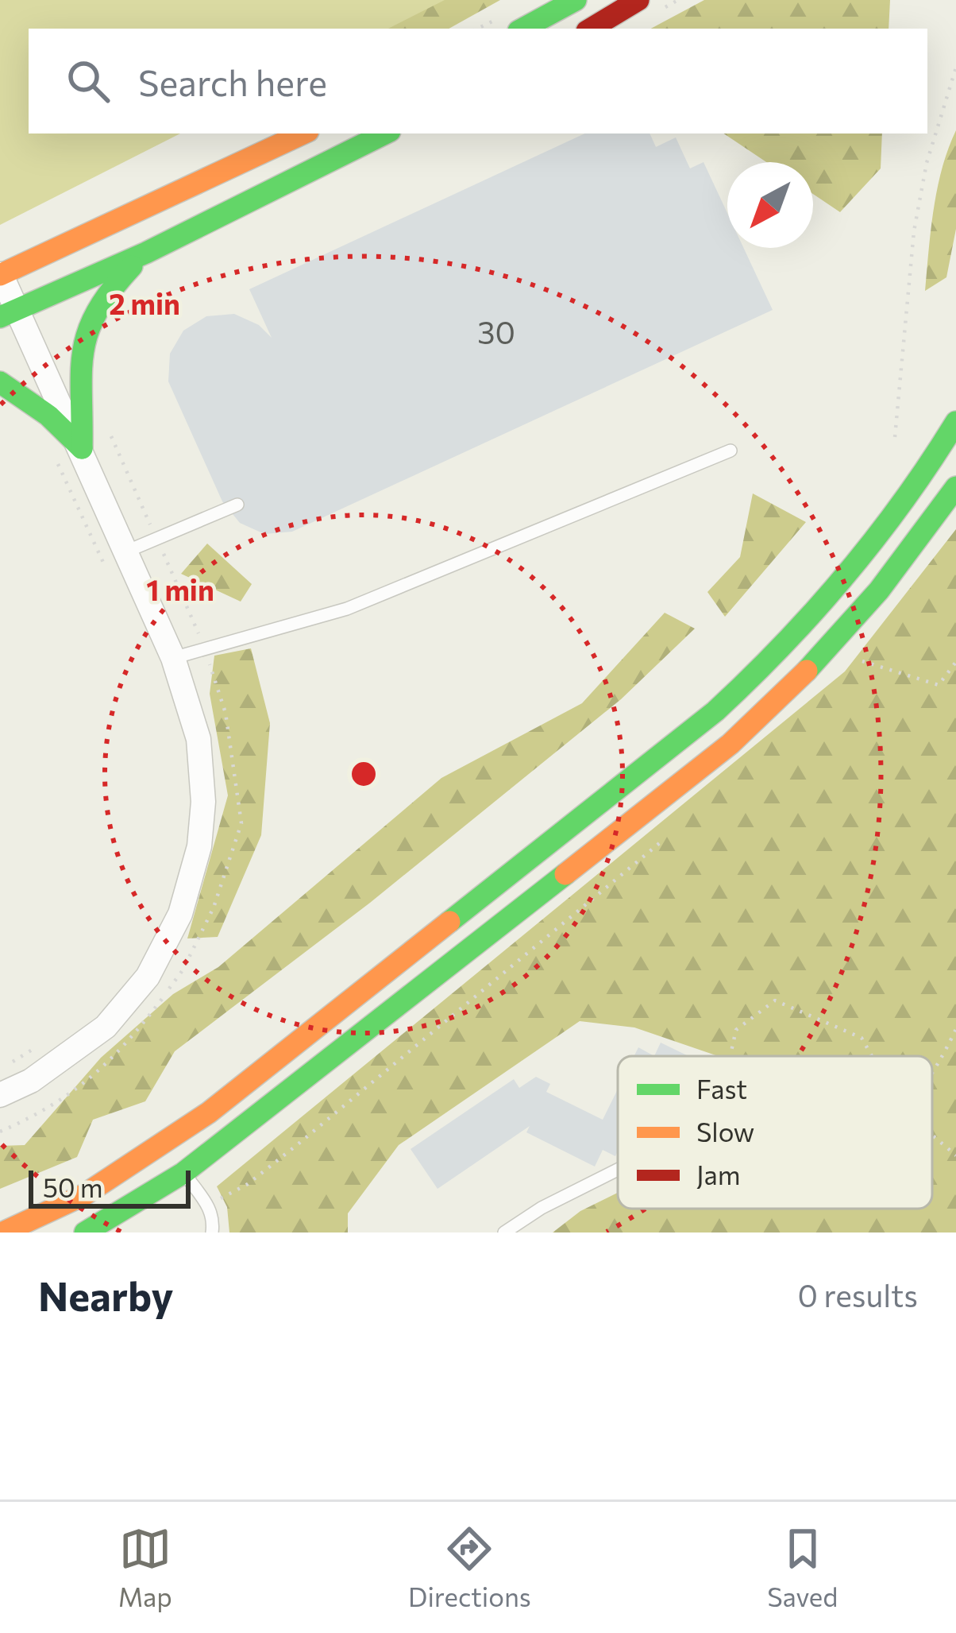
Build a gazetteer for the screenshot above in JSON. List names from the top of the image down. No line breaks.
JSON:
{"house_numbers":["30"],"legend":["Fast","Slow","Jam"],"scale_bar":"50 m","north":"bottom left","page":{"search":"Search here","scale":"50 m","heading":["Nearby","0 results"],"nav":["Map","Directions","Saved"]},"rings":["2 min","1 min"]}
